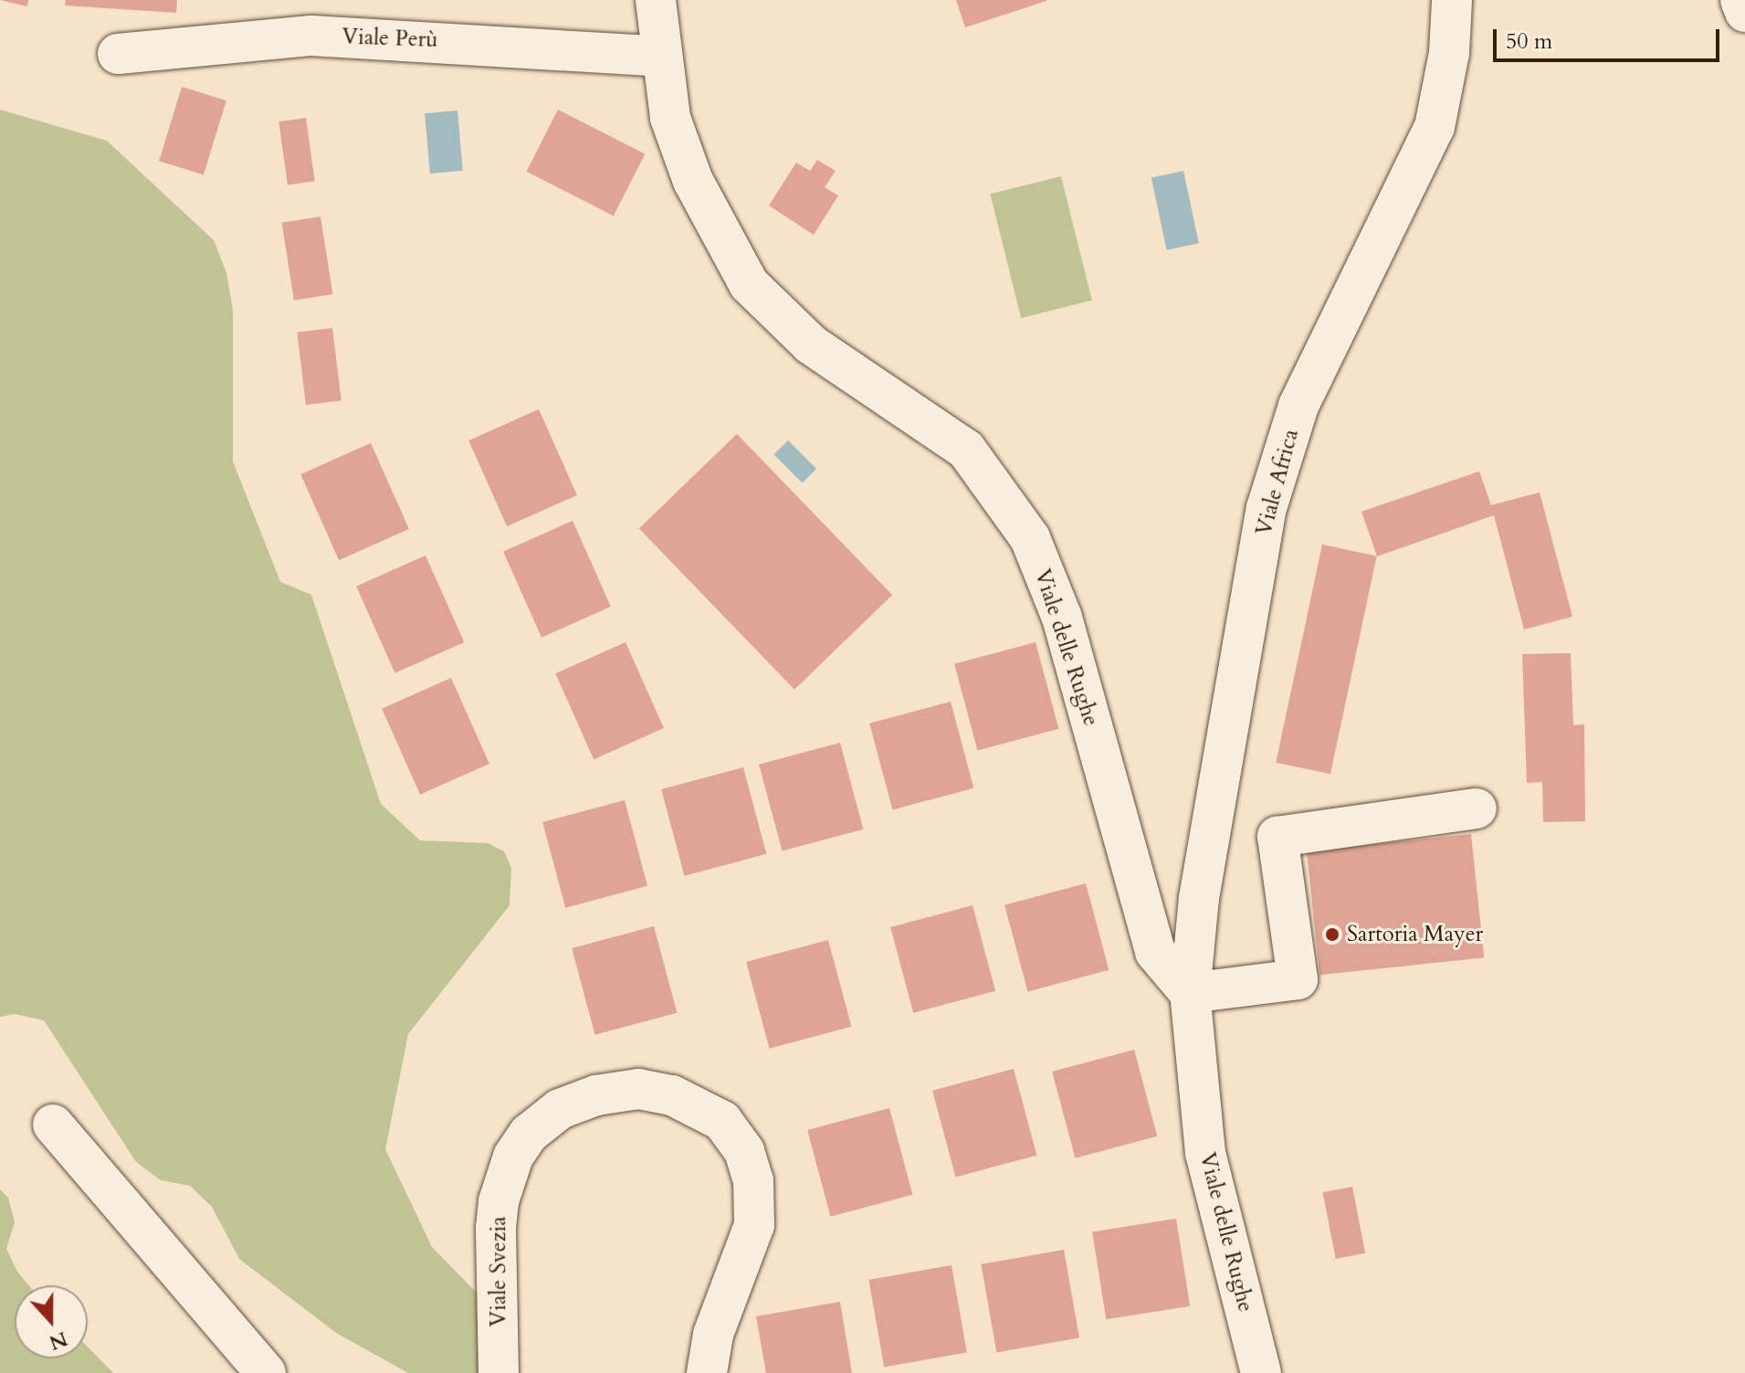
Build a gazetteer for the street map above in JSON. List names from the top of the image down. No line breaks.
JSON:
{"streets":{"street":["Viale Perù","Viale Africa","Viale delle Rughe","Viale Svezia"]},"crossings":[["Viale Perù","Viale delle Rughe"],["Viale Africa","Viale delle Rughe"]],"places":["Sartoria Mayer"],"scale_bar":"50 m","north":"bottom"}
